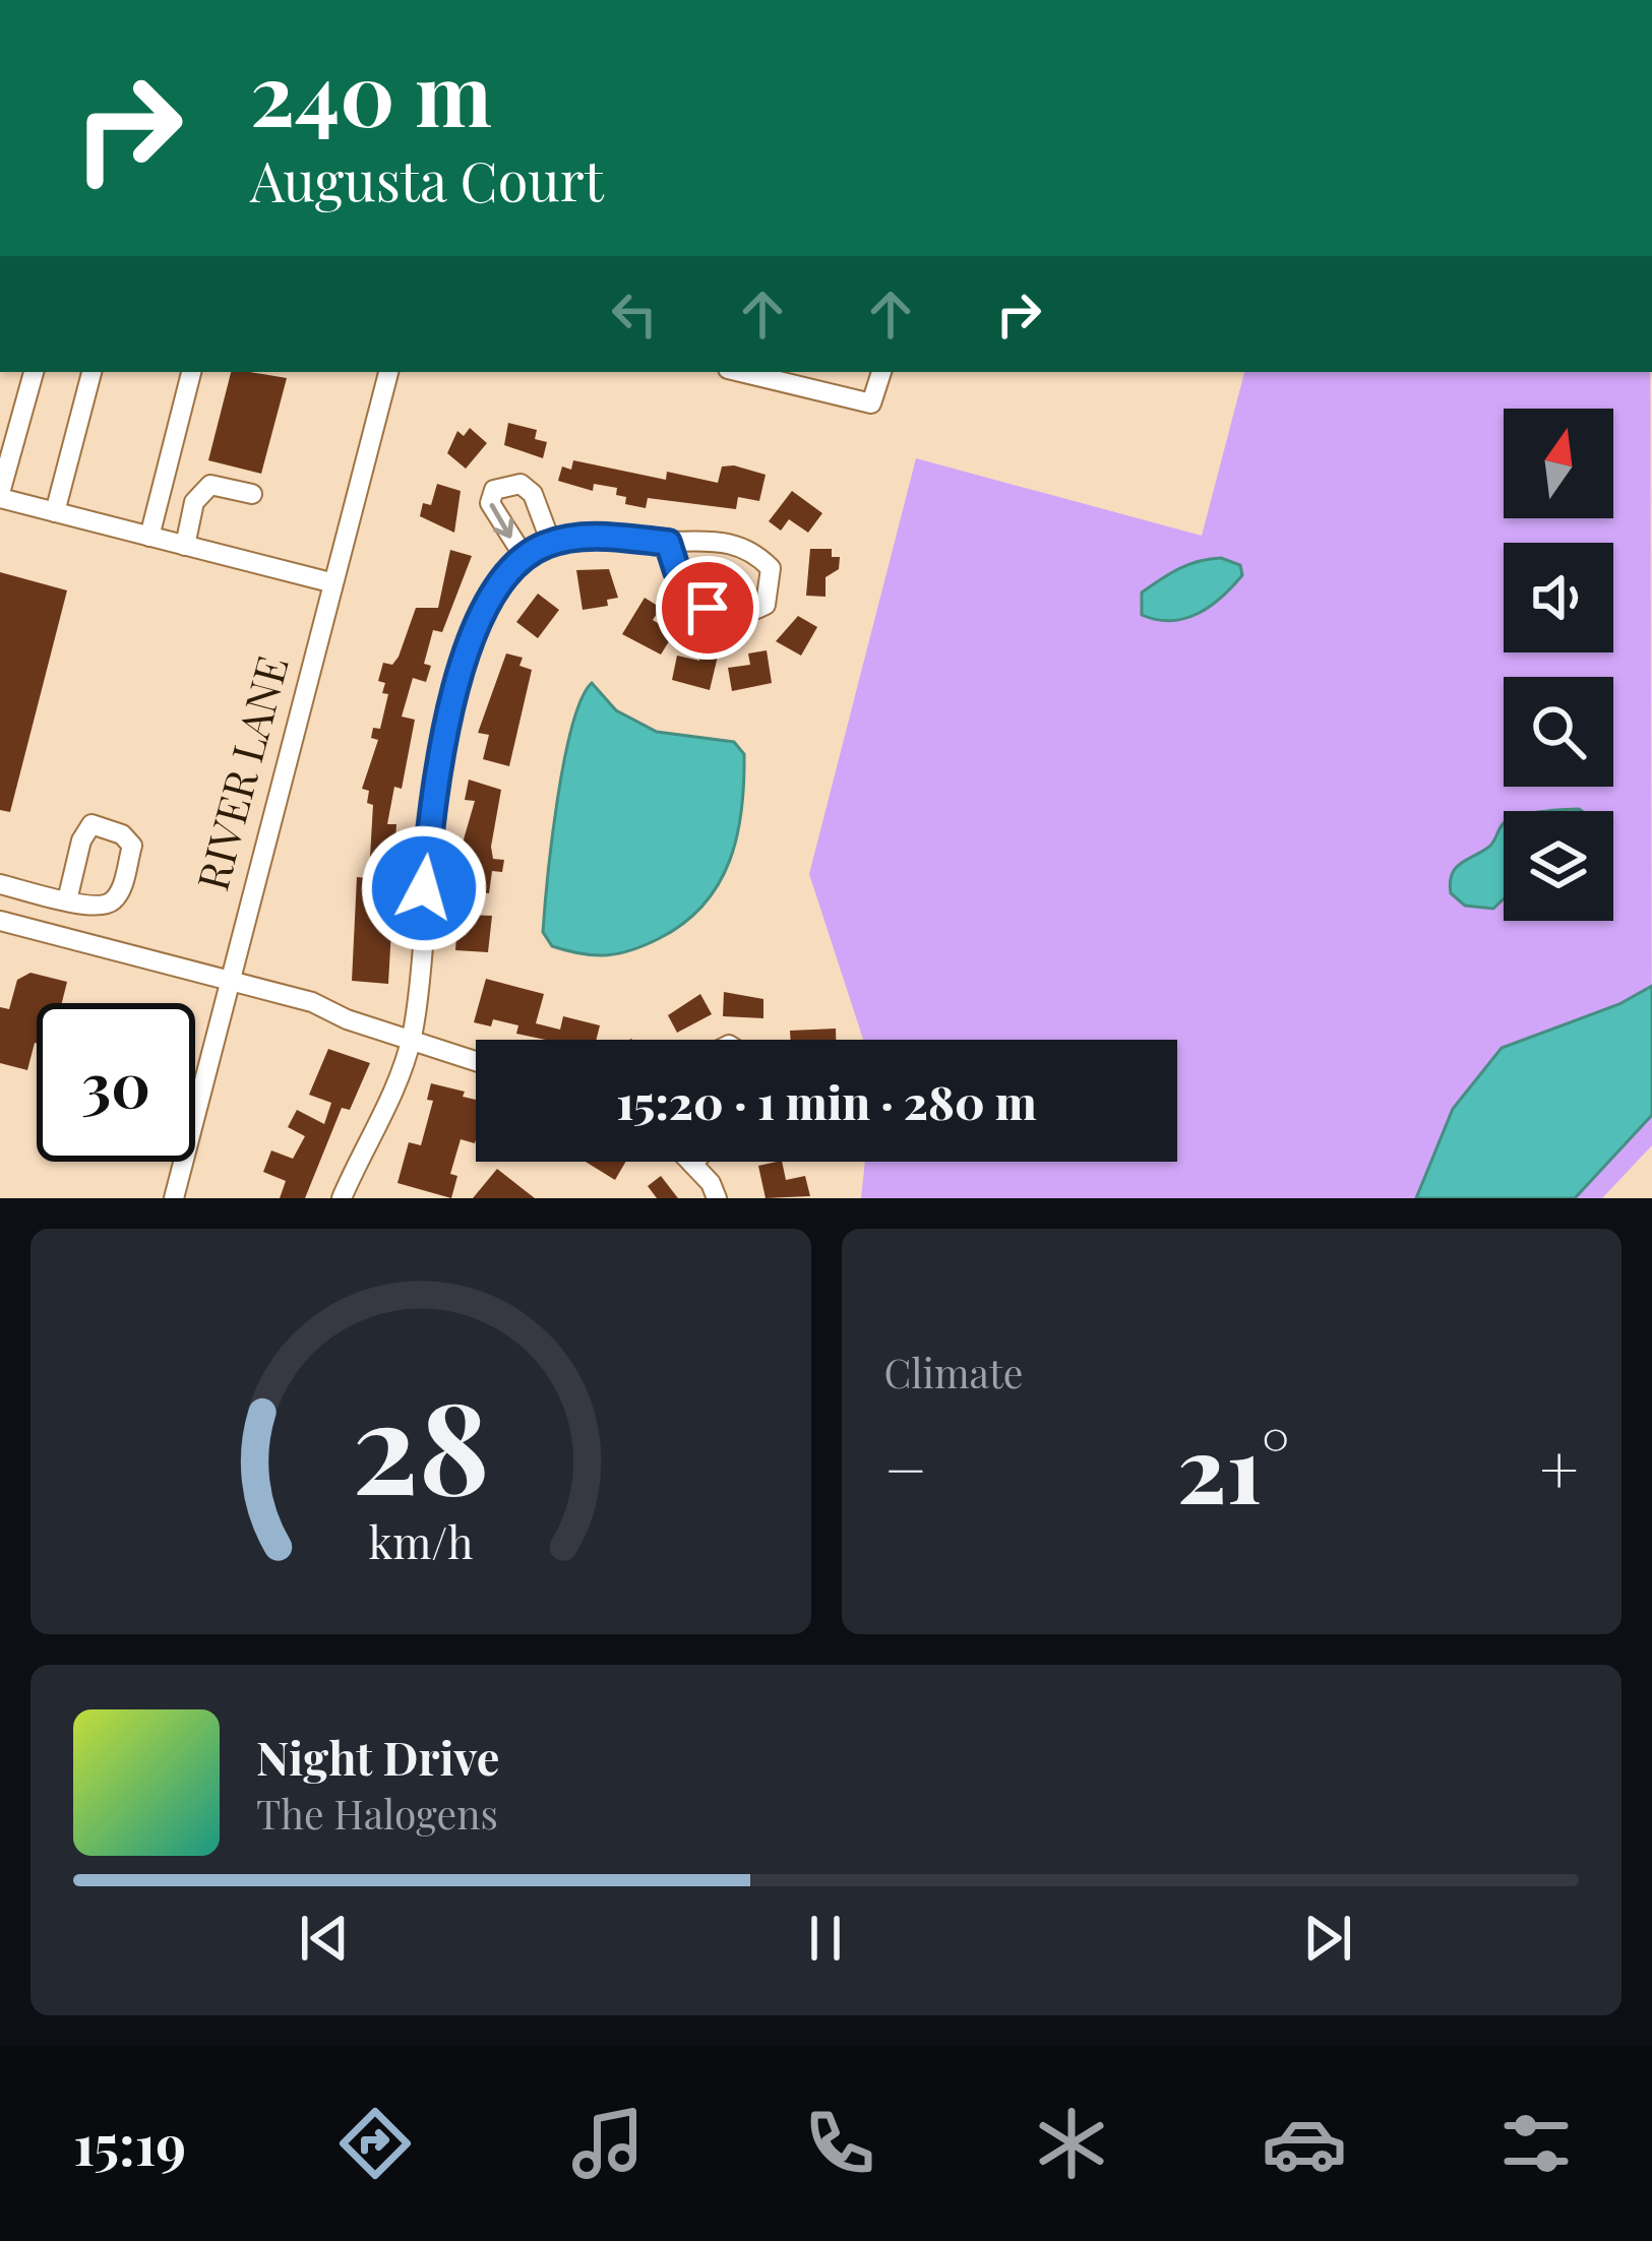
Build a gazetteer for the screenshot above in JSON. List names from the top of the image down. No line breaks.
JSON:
{"streets":{"street":["RIVER LANE"]},"north":"top","page":{"turn":["240 m","Augusta Court"],"limit":"30","trip":"15:20 · 1 min · 280 m","tile":"Climate","heat":["−","21°","+"],"song":["Night Drive","The Halogens"],"tabs":"15:19","gauge":["28","km/h"]}}
